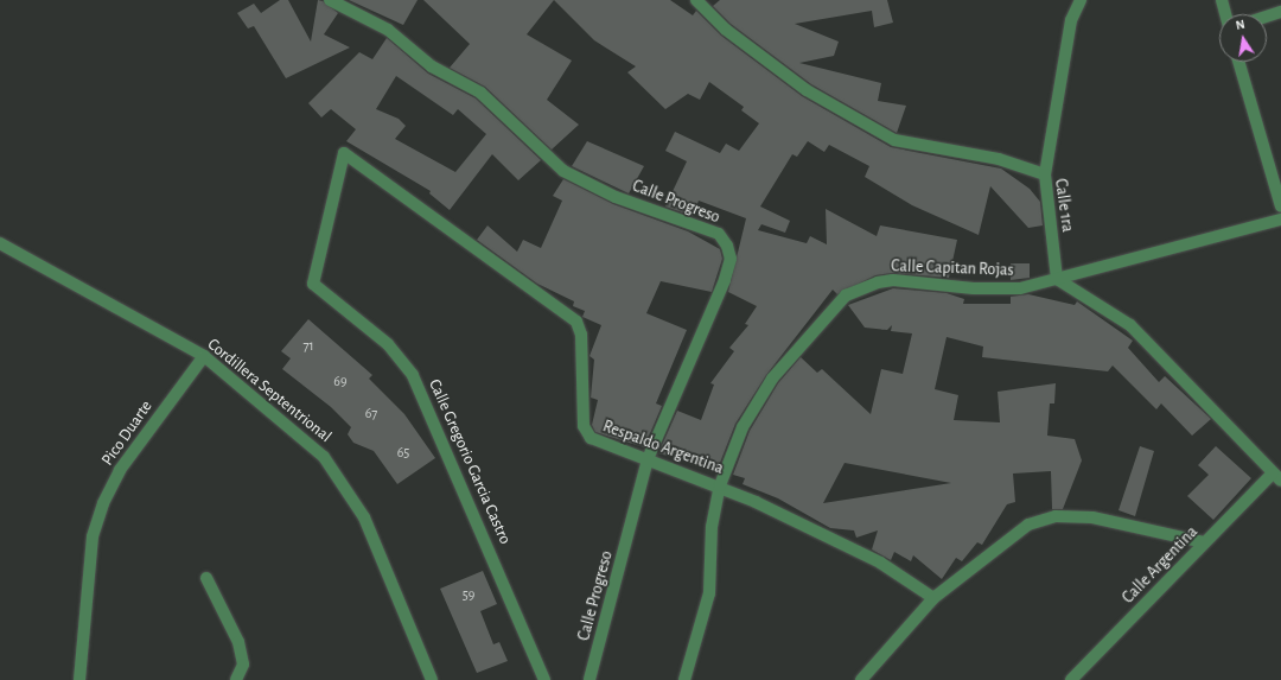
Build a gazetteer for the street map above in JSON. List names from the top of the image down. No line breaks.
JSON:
{"streets":{"street":["Calle Progreso","Calle 1ra","Calle Capitan Rojas","Cordillera Septentrional","Pico Duarte","Respaldo Argentina","Calle Gregorio Garcia Castro","Calle Argentina"]},"crossings":[["Calle Progreso","Respaldo Argentina"],["Calle 1ra","Calle Capitan Rojas"],["Calle Capitan Rojas","Respaldo Argentina"],["Cordillera Septentrional","Pico Duarte"],["Respaldo Argentina","Calle Gregorio Garcia Castro"]],"house_numbers":["71","69","67","65","59"],"north":"top"}
